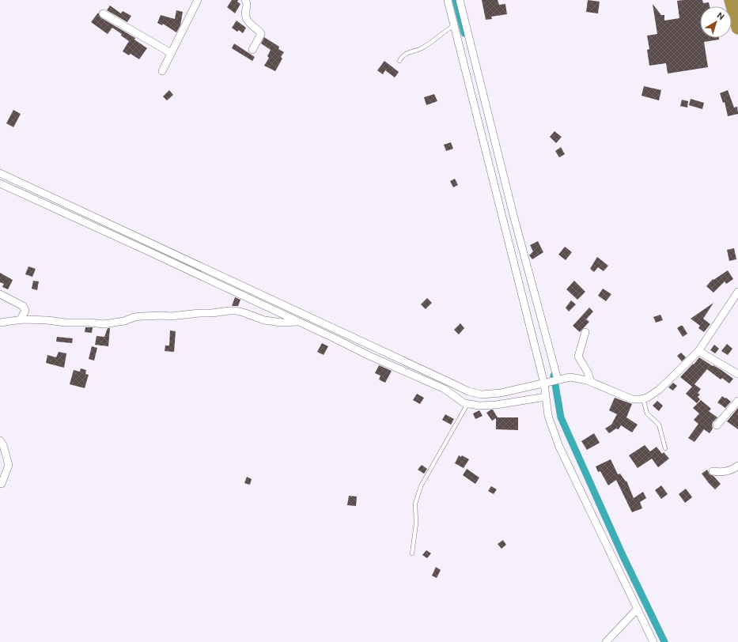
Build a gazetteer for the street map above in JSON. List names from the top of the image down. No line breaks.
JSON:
{"north":"top right"}
